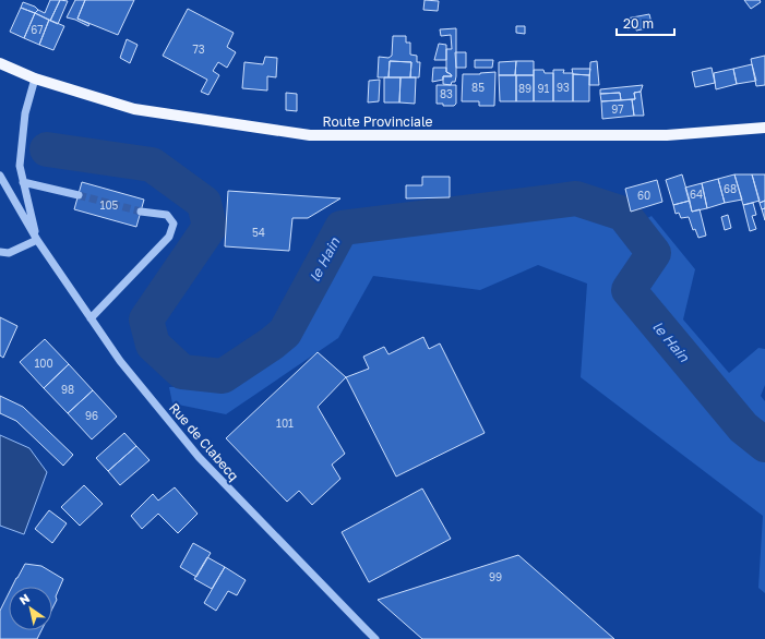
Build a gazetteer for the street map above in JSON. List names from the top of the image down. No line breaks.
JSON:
{"streets":{"main road":["Route Provinciale"],"street":["Rue de Clabecq"]},"crossings":[["Route Provinciale","Rue de Clabecq"]],"water":["le Hain"],"house_numbers":["67","73","85","93","89","91","83","97","68","64","60","105","54","100","98","96","101","99"],"scale_bar":"20 m","north":"top left"}
